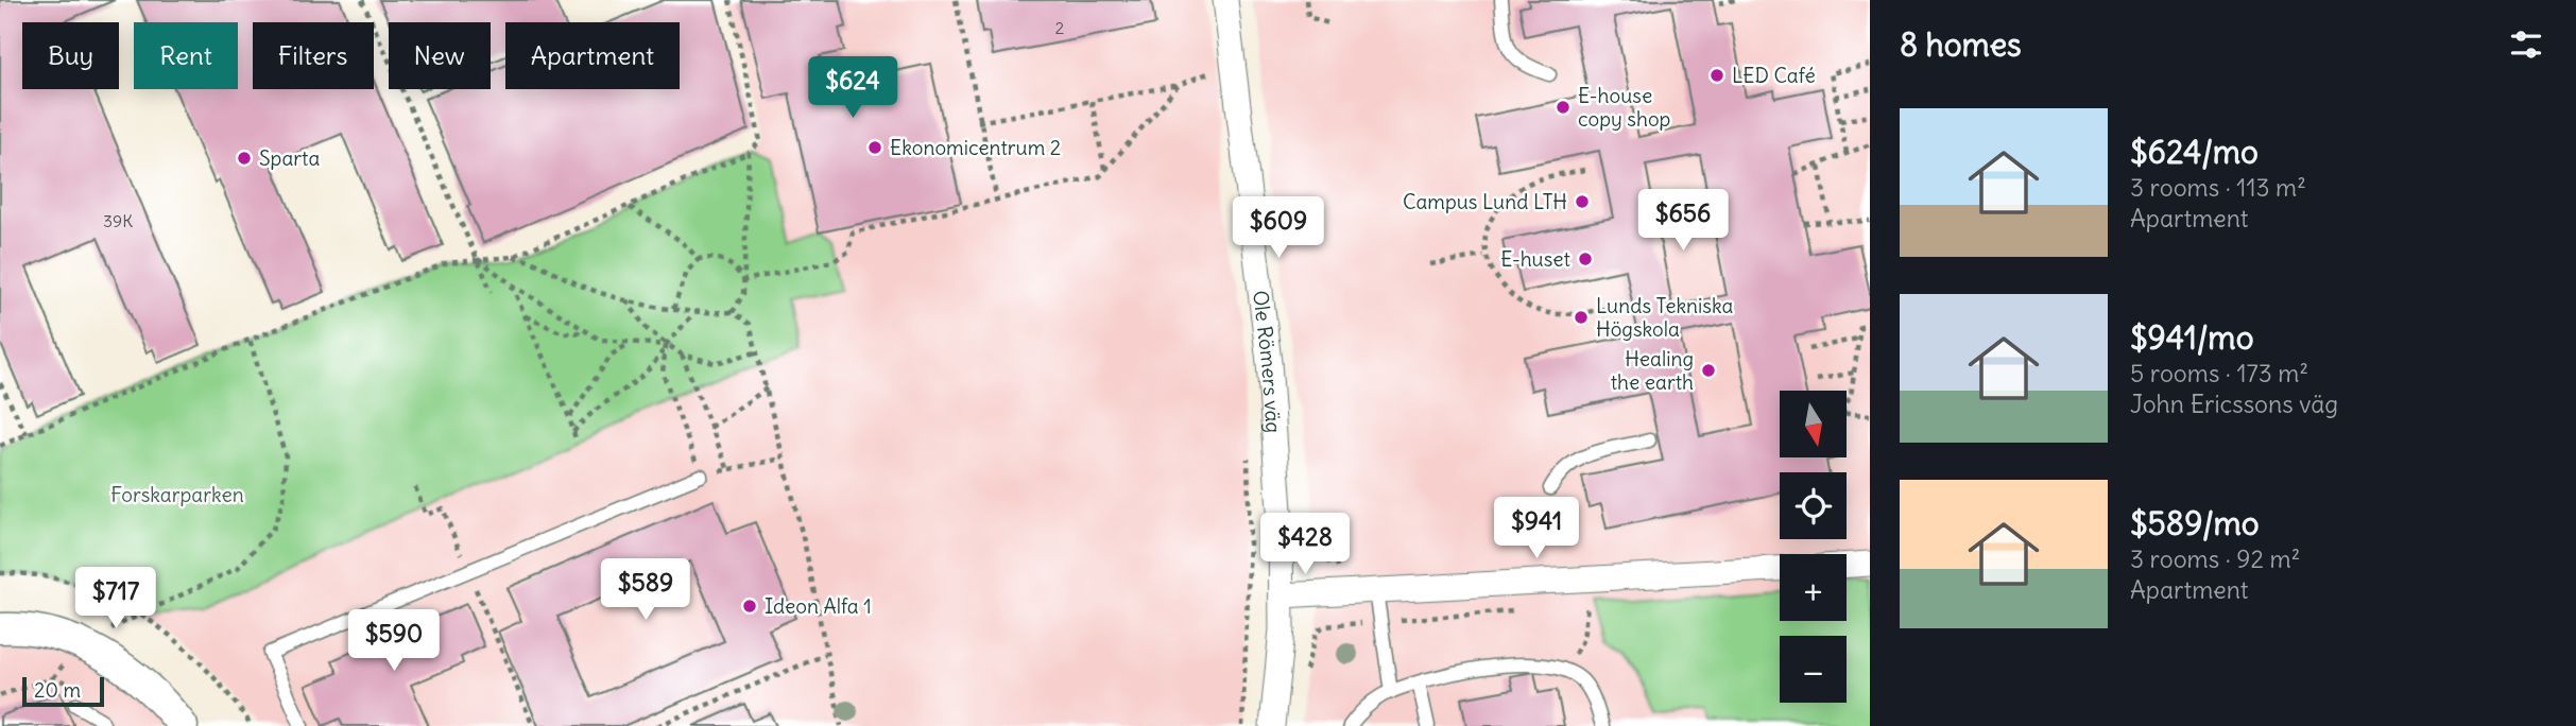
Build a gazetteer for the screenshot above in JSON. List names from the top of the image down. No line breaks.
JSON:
{"streets":{"street":["Ole Römers väg"]},"parks":["Forskarparken"],"places":["LED Café","E-house copy shop","Ekonomicentrum 2","Sparta","Campus Lund LTH","E-huset","Lunds Tekniska Högskola","Healing the earth","Ideon Alfa 1"],"house_numbers":["2","39K"],"scale_bar":"20 m","north":"bottom","page":{"heading":"8 homes","chip":["Buy","Rent","Filters","New","Apartment"],"price":["$624","$656","$609","$941","$428","$589","$717","$590"],"list":[{"name":"$624/mo","note":"3 rooms · 113 m² · Apartment"},{"name":"$941/mo","note":"5 rooms · 173 m² · John Ericssons väg"},{"name":"$589/mo","note":"3 rooms · 92 m² · Apartment"}],"map_buttons":["+","−"],"scale":"20 m"}}
